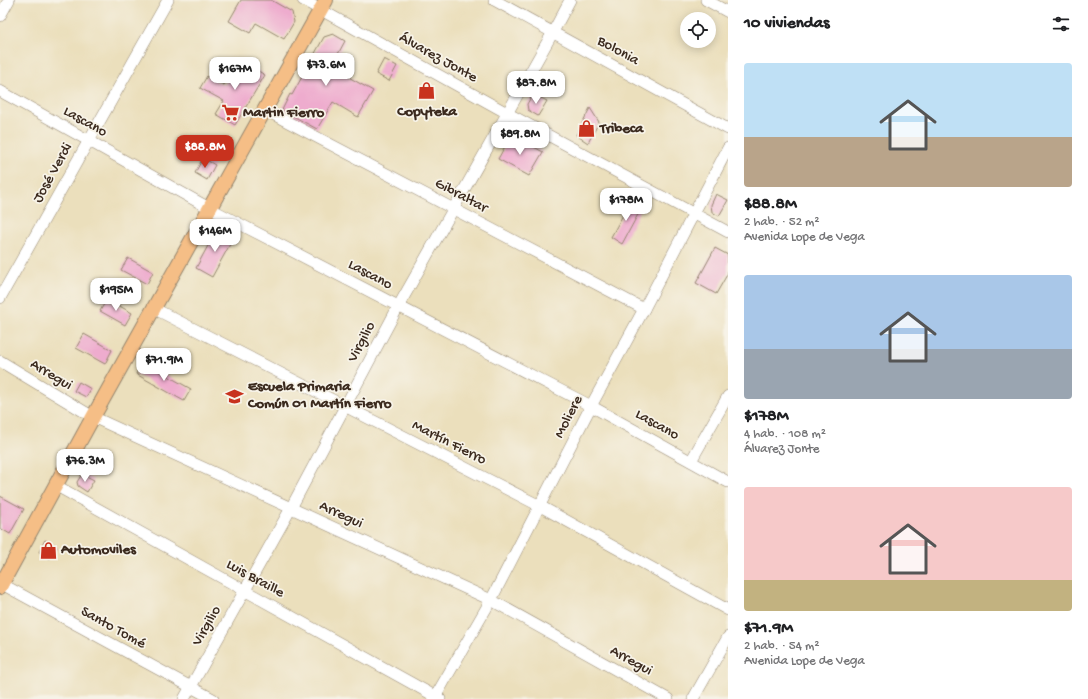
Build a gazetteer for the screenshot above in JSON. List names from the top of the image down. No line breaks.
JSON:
{"streets":{"street":["Bolonia","Álvarez Jonte","Lascano","José Verdi","Gibraltar","Virgilio","Arregui","Moliere","Martín Fierro","Luis Braille","Santo Tomé"]},"crossings":[["Bolonia","Virgilio"],["Álvarez Jonte","Virgilio"],["Álvarez Jonte","Moliere"],["Lascano","José Verdi"],["Lascano","Virgilio"],["Lascano","Moliere"],["Gibraltar","Virgilio"],["Gibraltar","Moliere"],["Virgilio","Arregui"],["Virgilio","Martín Fierro"],["Virgilio","Luis Braille"],["Virgilio","Santo Tomé"],["Arregui","Moliere"],["Moliere","Martín Fierro"],["Moliere","Luis Braille"]],"places":{"shop":["Copyteka","Tribeca","Automoviles"],"supermarket":["Martin Fierro"],"school or university":["Escuela Primaria Común 01 Martín Fierro"]},"page":{"heading":"10 viviendas","list":[{"name":"$88.8M","note":"2 hab. · 52 m² · Avenida Lope de Vega"},{"name":"$178M","note":"4 hab. · 108 m² · Álvarez Jonte"},{"name":"$71.9M","note":"2 hab. · 54 m² · Avenida Lope de Vega"}],"price":["$73.6M","$167M","$87.8M","$89.8M","$88.8M","$178M","$146M","$195M","$71.9M","$76.3M"]}}
